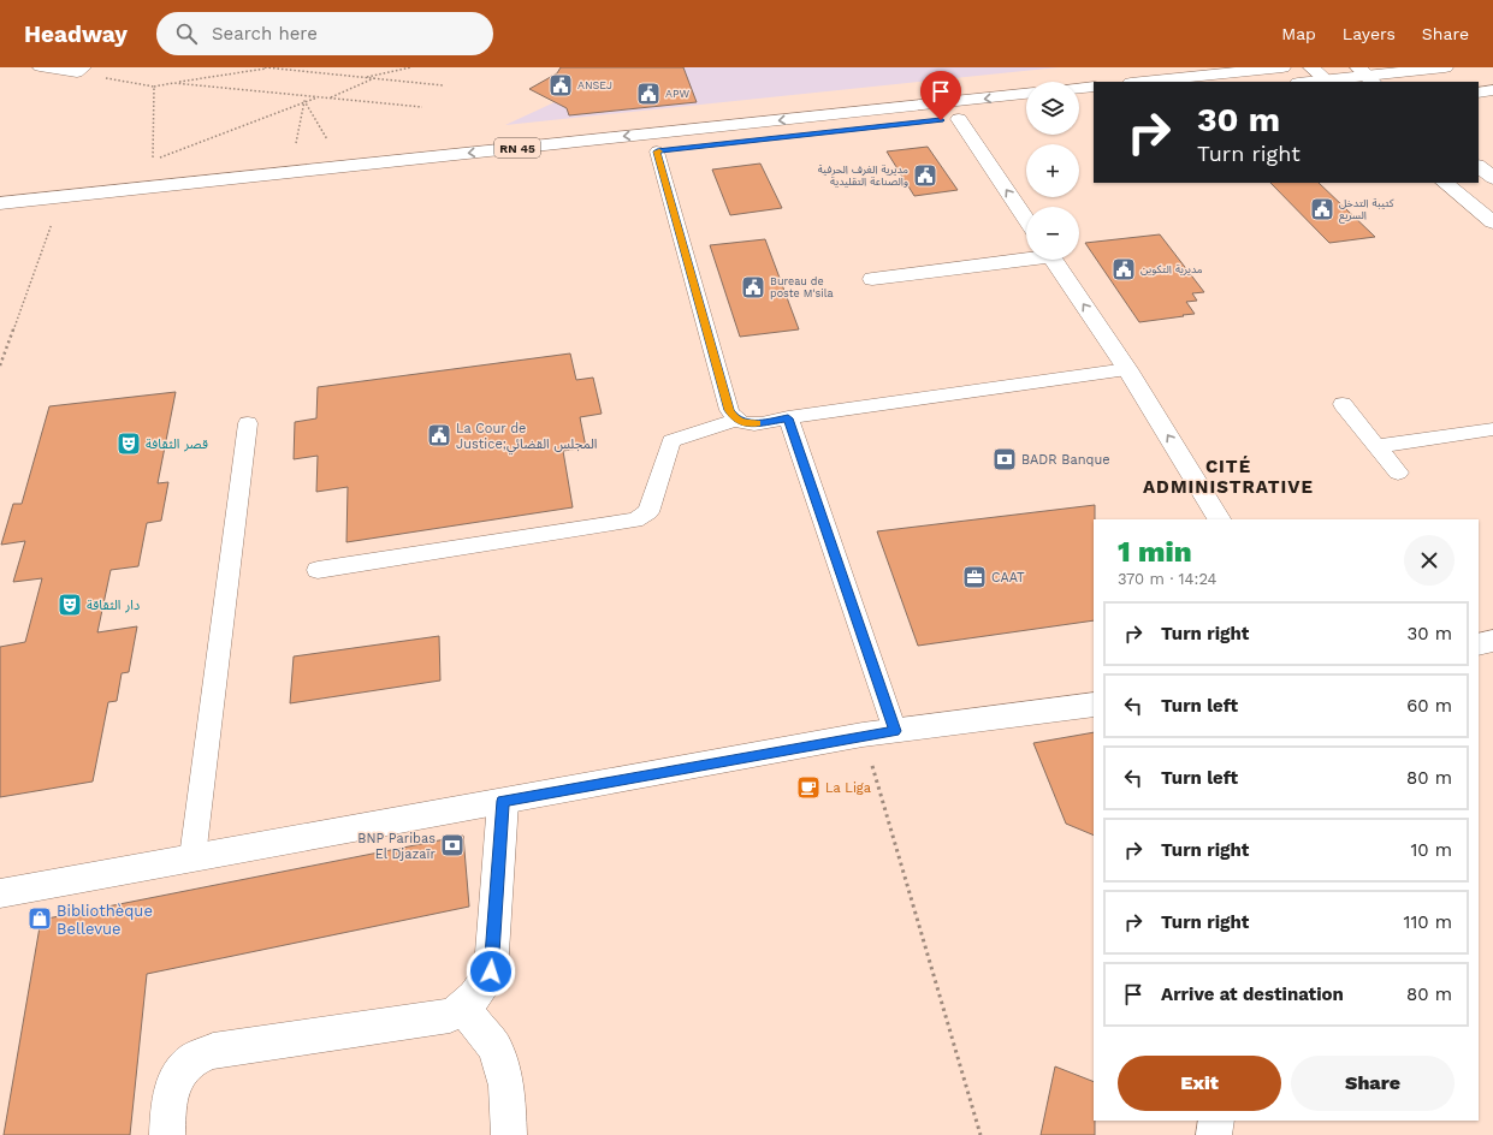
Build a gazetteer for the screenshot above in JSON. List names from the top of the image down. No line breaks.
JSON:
{"streets":{"street":["RN 45"]},"districts":["CITÉ ADMINISTRATIVE"],"places":{"public building":["ANSEJ","APW","مديرية الغرف الحرفية والصناعة التقليدية","كتيبة التدخل السريع","مديرية التكوين","Bureau de poste M'sila","La Cour de Justice;المجلس القضائي"],"theatre":["قصر الثقافة","دار الثقاقة"],"bank":["BADR Banque","BNP Paribas El Djazaïr"],"office":["CAAT"],"cafe":["La Liga"],"shop":["Bibliothèque Bellevue"]},"page":{"header":"Headway","search":"Search here","nav":["Map","Layers","Share"],"map_buttons":["+","−"],"turn":["30 m","Turn right"],"heading":["1 min","370 m · 14:24"],"list":[{"name":"Turn right","value":"30 m"},{"name":"Turn left","value":"60 m"},{"name":"Turn left","value":"80 m"},{"name":"Turn right","value":"10 m"},{"name":"Turn right","value":"110 m"},{"name":"Arrive at destination","value":"80 m"}],"buttons":["Exit","Share"]}}
